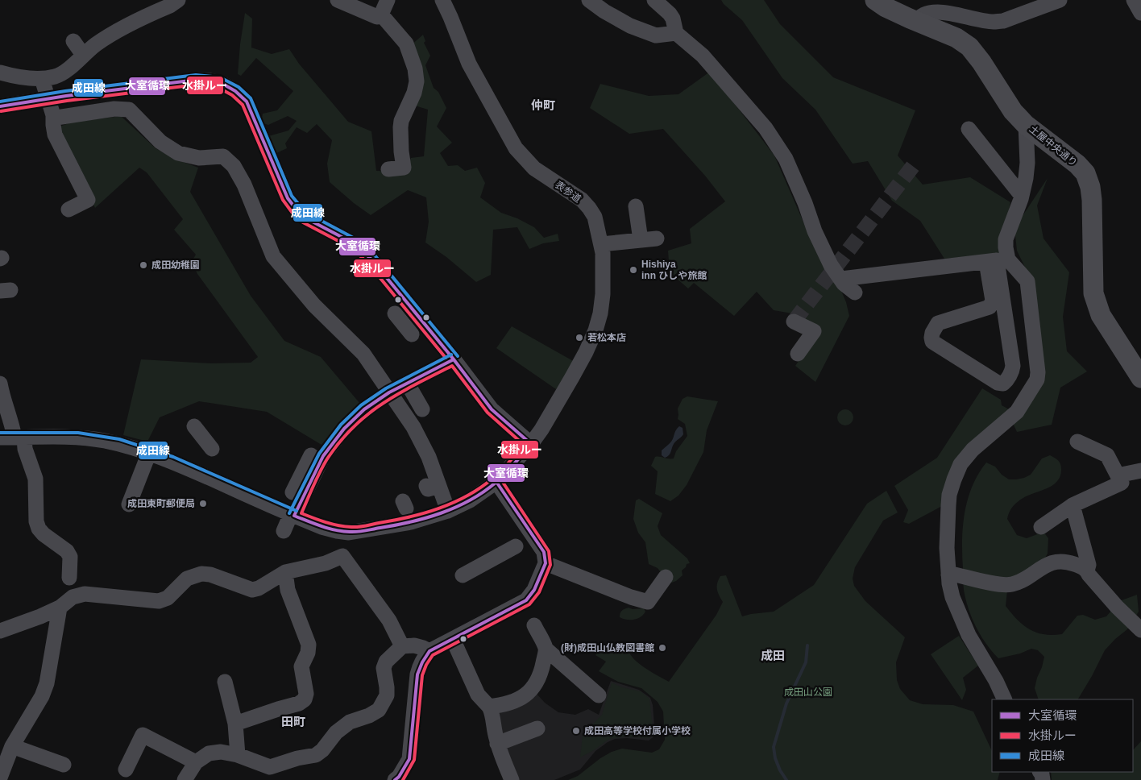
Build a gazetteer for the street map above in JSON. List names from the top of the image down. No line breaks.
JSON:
{"streets":{"main road":["土屋中央通り"],"street":["表参道"]},"districts":["仲町","成田","田町"],"parks":["成田山公園"],"places":["成田幼稚園","Hishiya inn ひしや旅館","若松本店","成田東町郵便局","(財)成田山仏教図書館","成田高等学校付属小学校"],"lines":["transit line 成田線","transit line 大室循環","transit line 水掛ルー"],"legend":["大室循環","水掛ルー","成田線"]}
